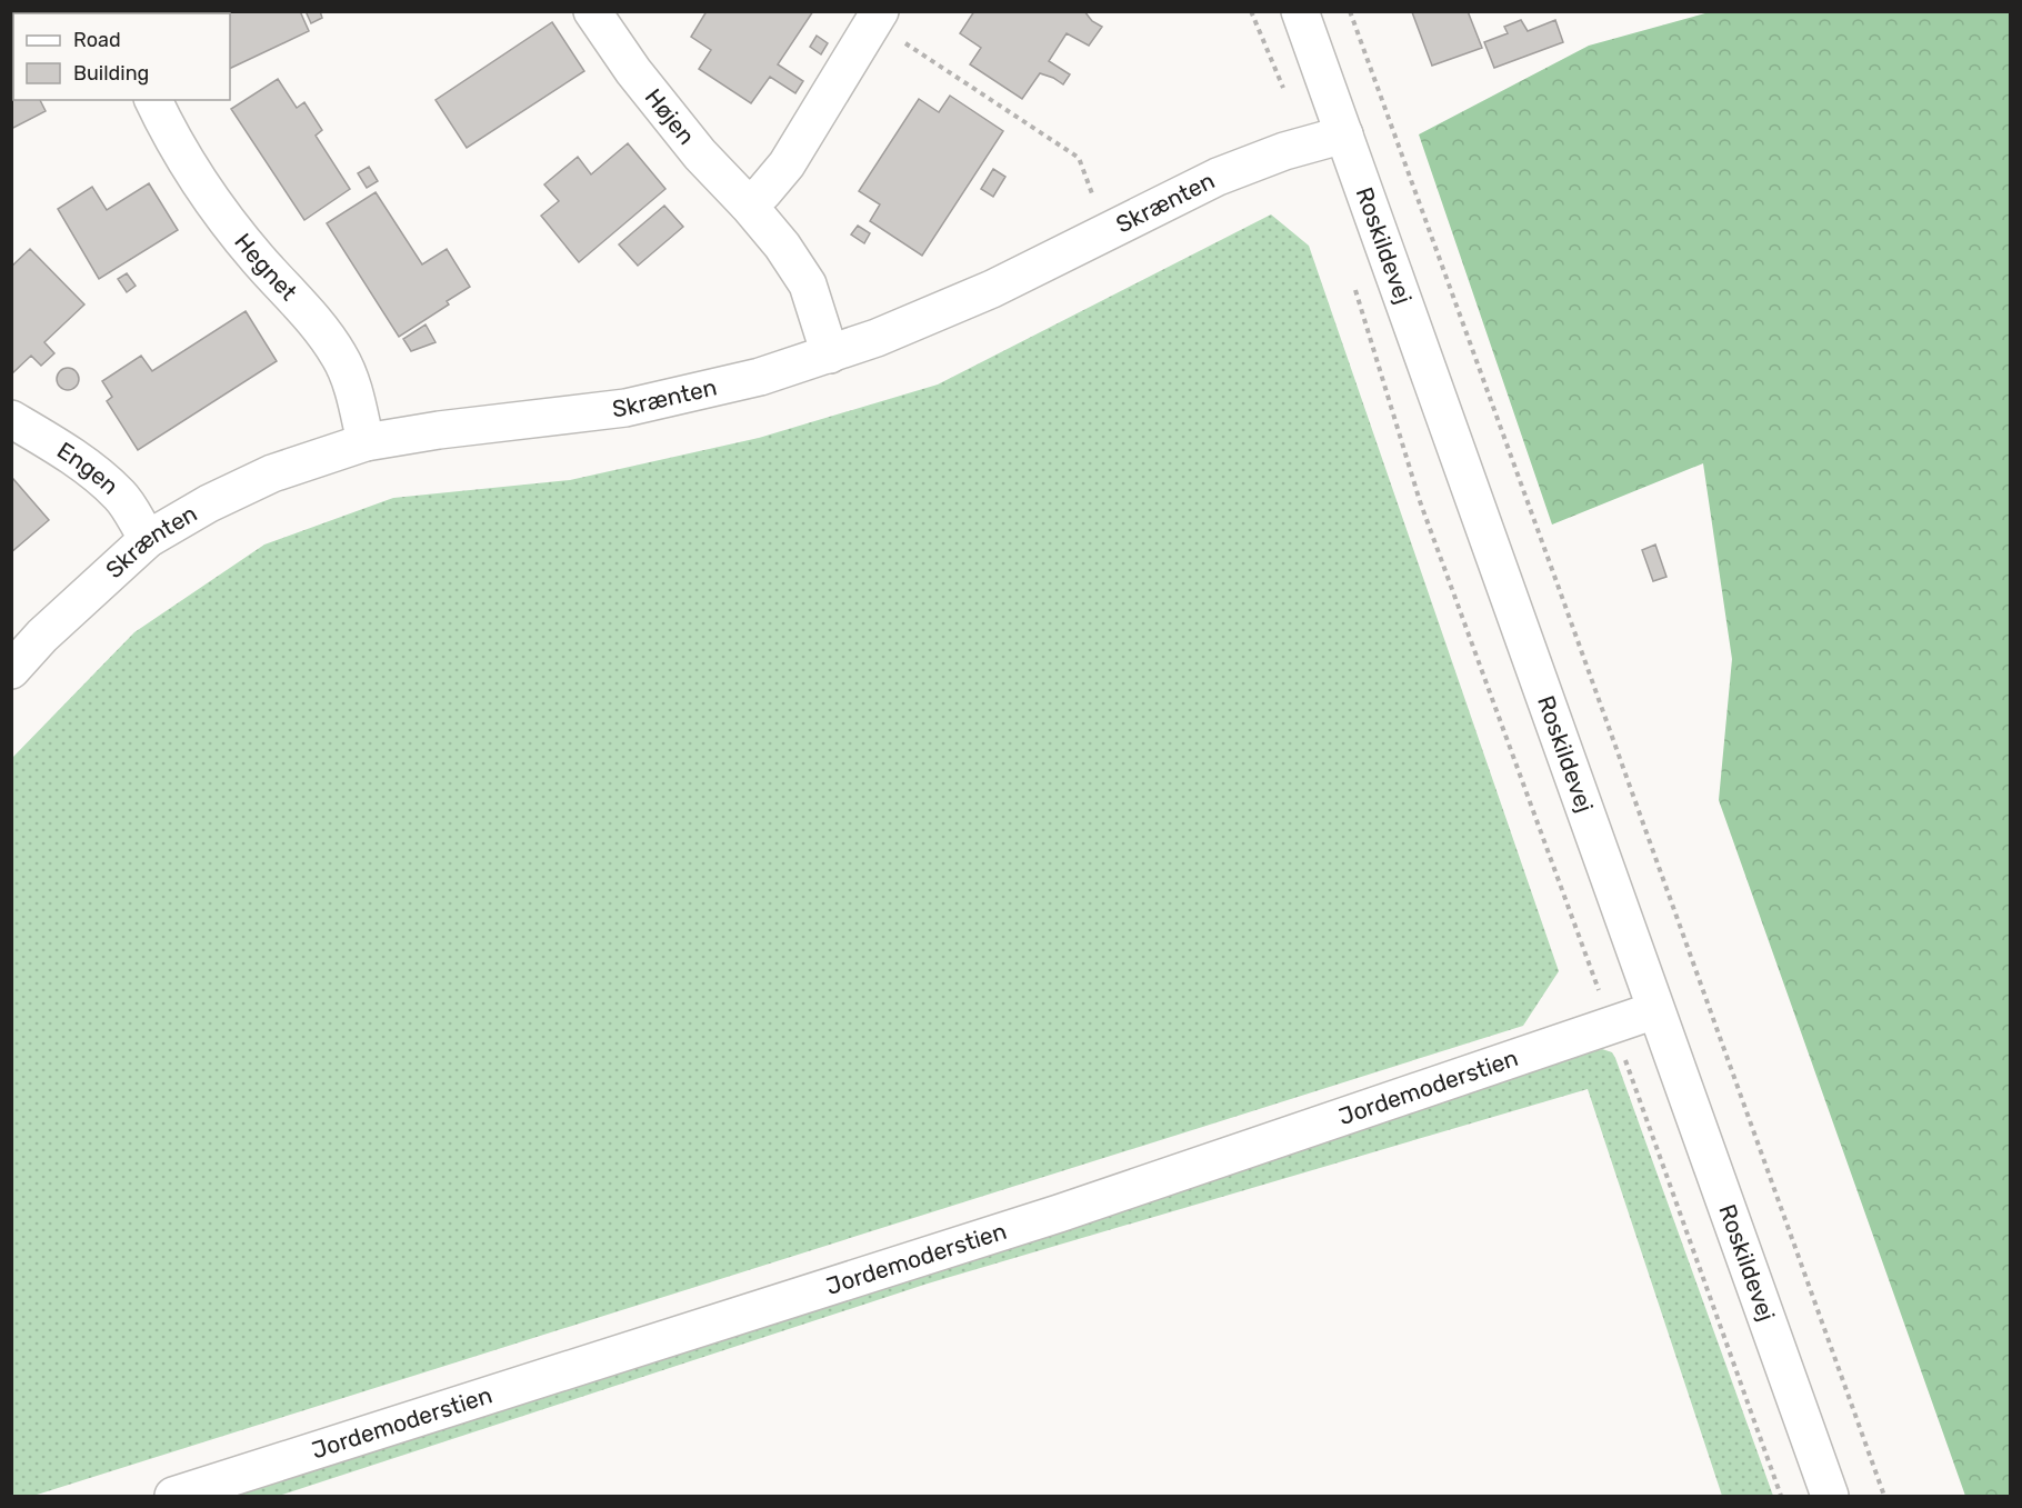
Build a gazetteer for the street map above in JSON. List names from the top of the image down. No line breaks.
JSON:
{"streets":{"street":["Højen","Skrænten","Roskildevej","Hegnet","Engen","Jordemoderstien"]},"crossings":[["Højen","Skrænten"],["Skrænten","Roskildevej"],["Skrænten","Hegnet"],["Skrænten","Engen"],["Roskildevej","Jordemoderstien"]],"legend":["Road","Building"]}
